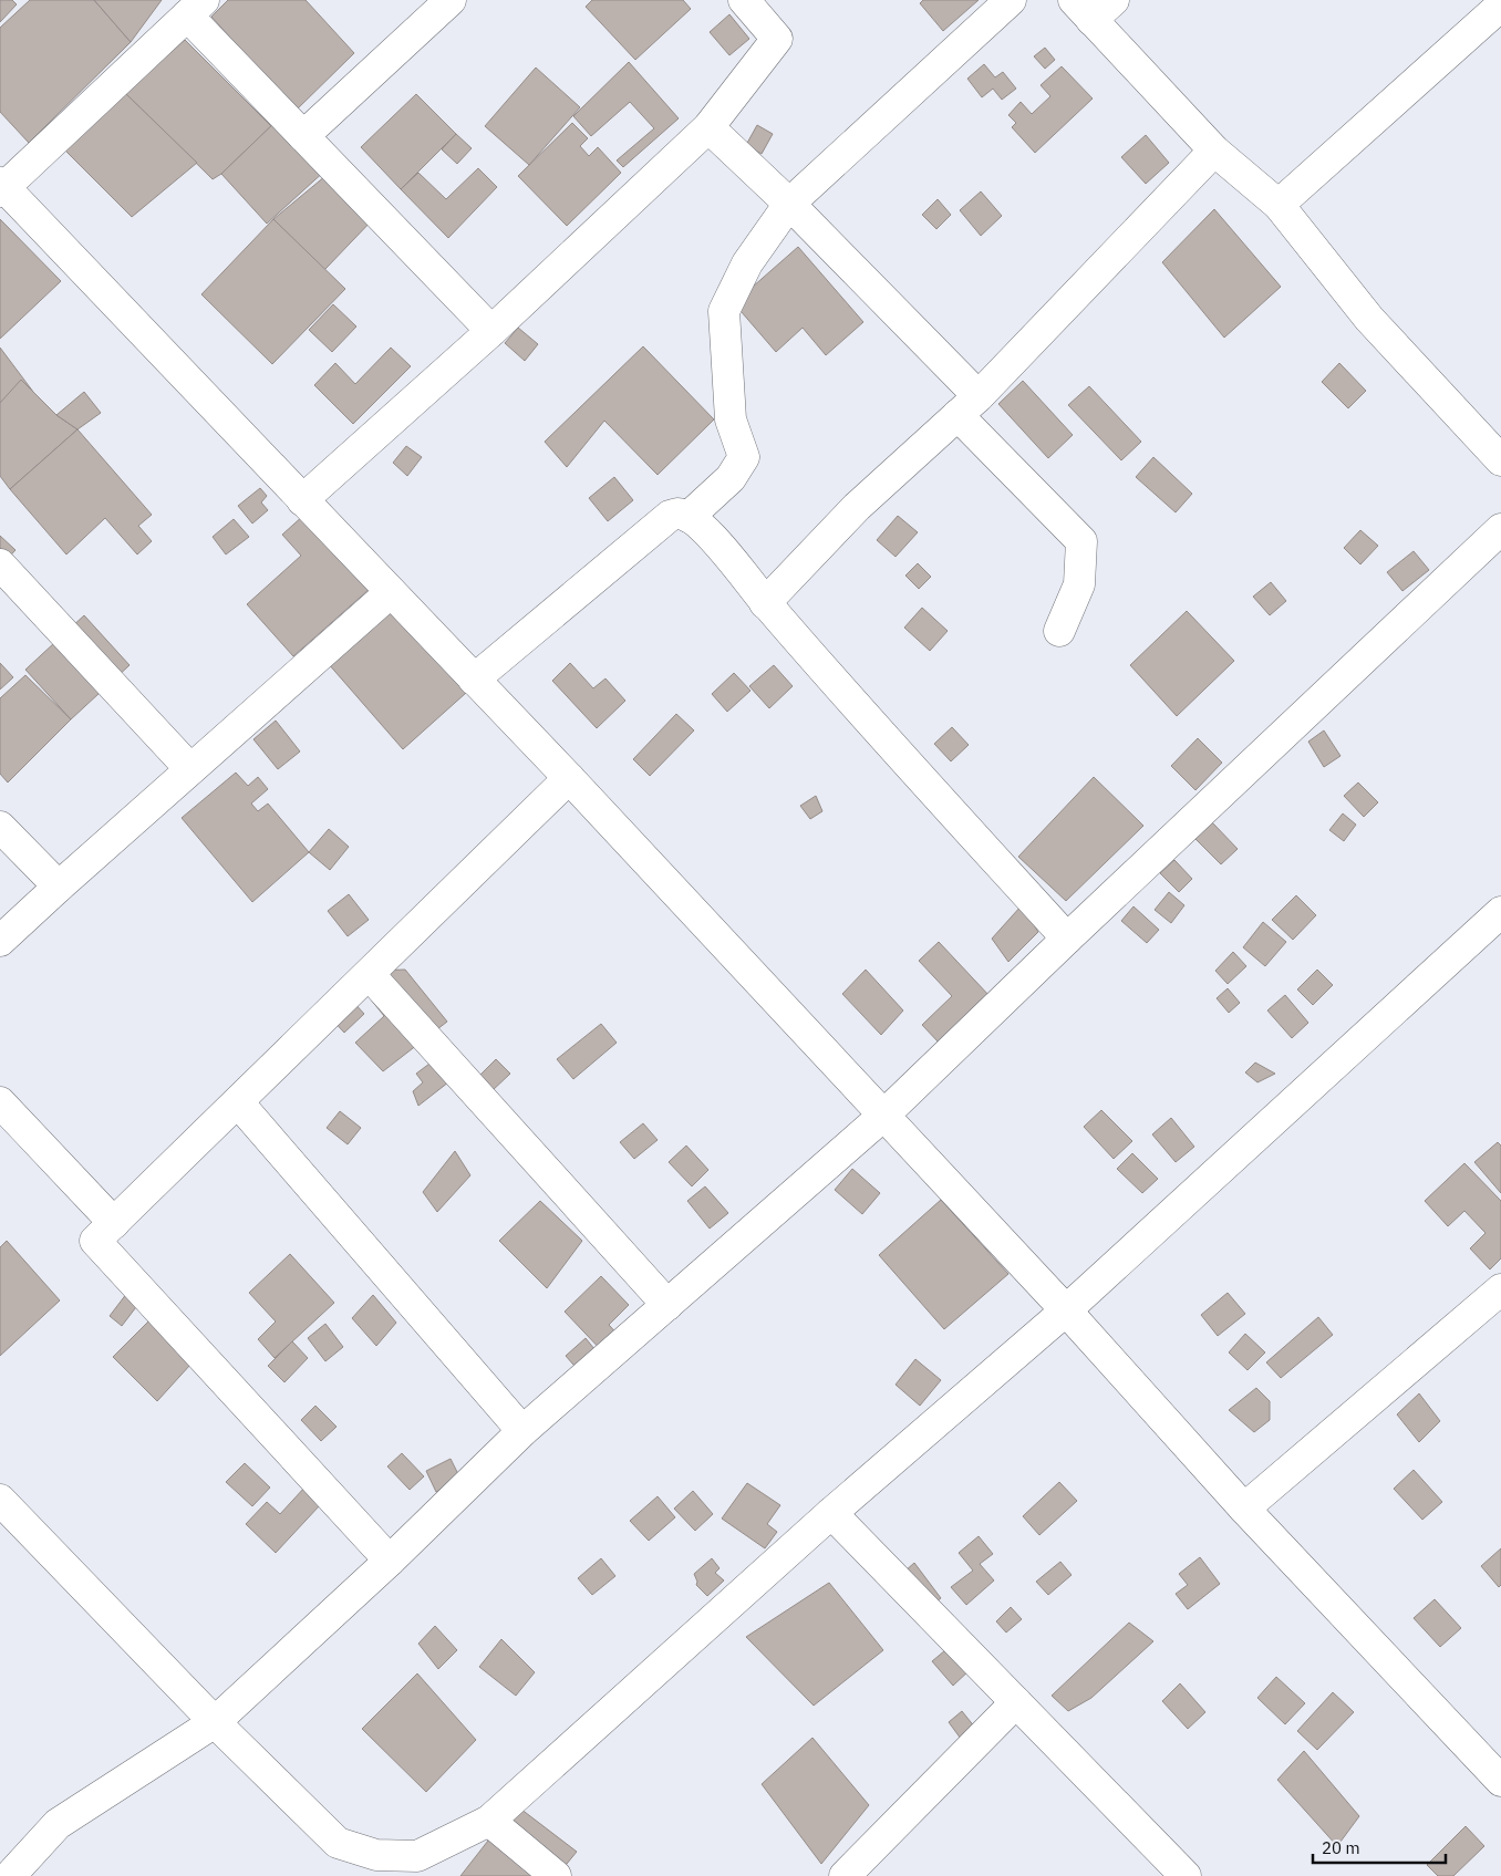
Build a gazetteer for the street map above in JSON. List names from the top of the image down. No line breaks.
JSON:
{"scale_bar":"20 m"}
